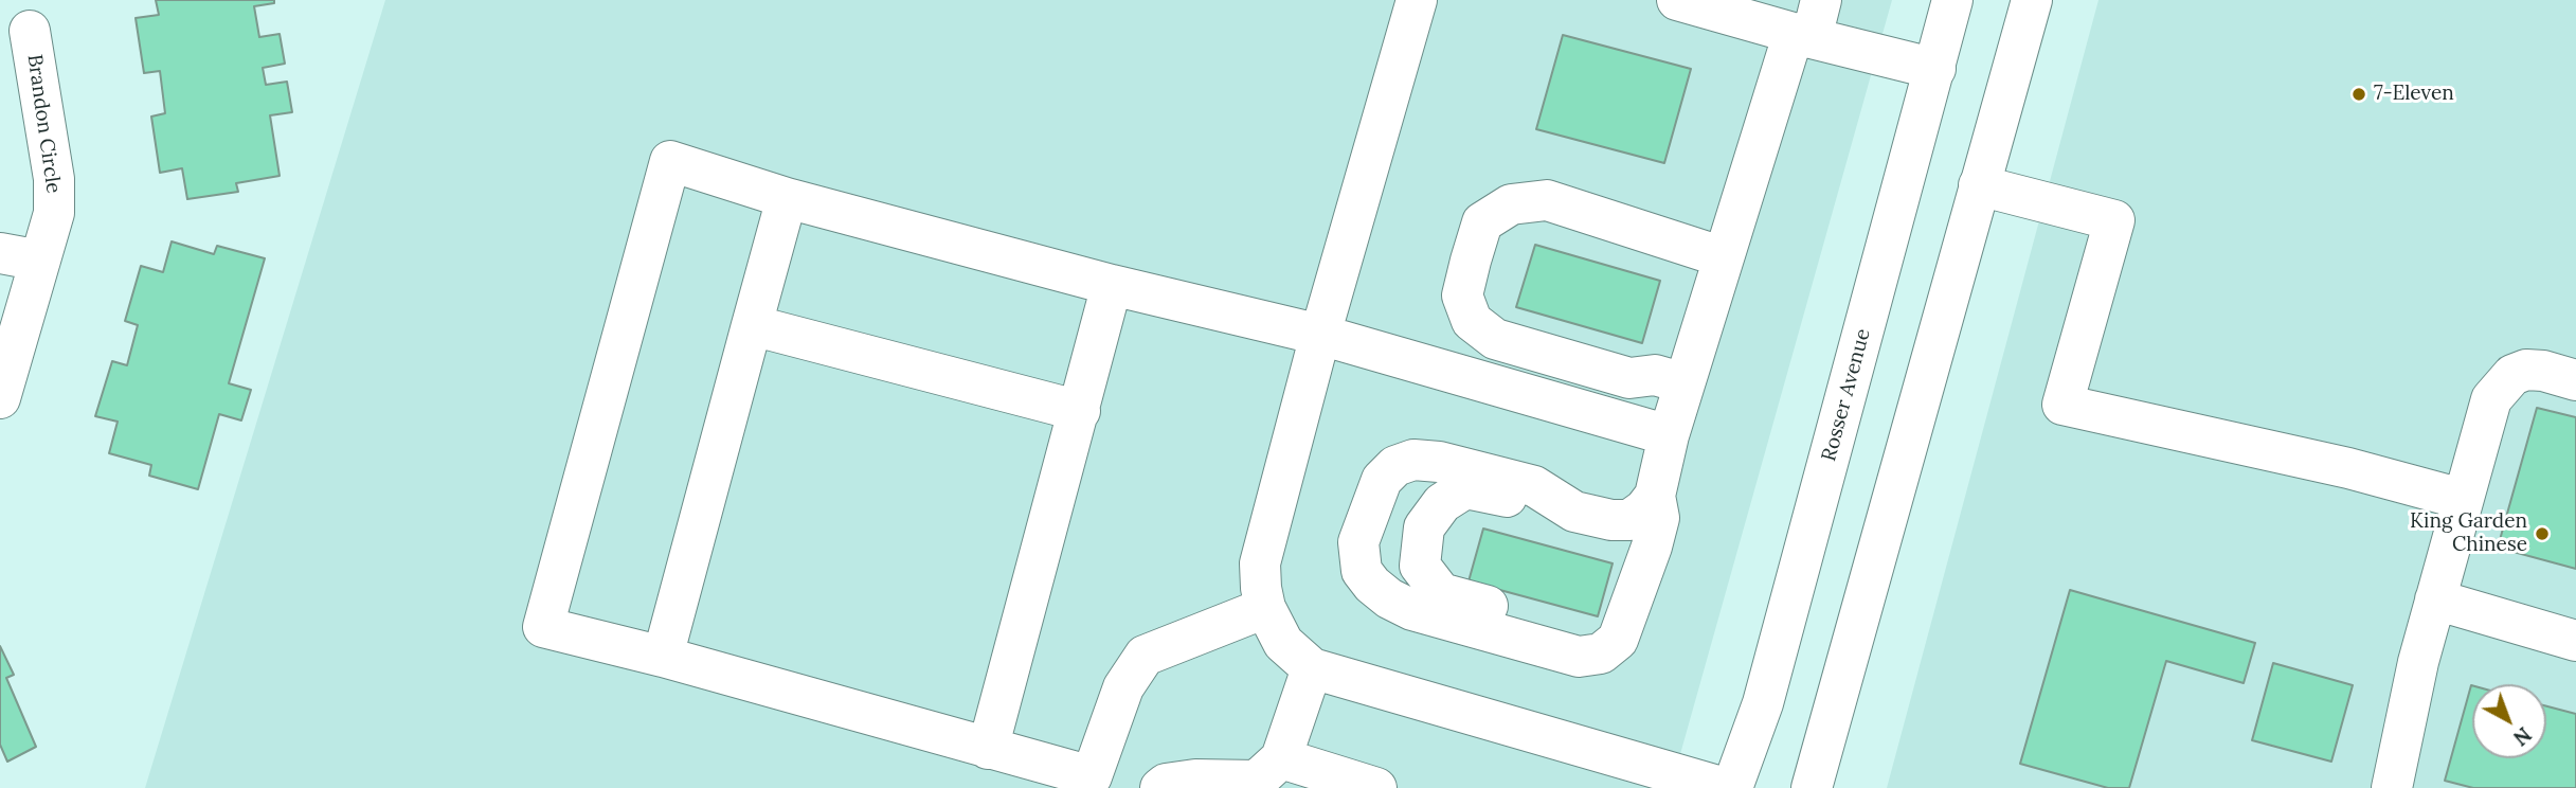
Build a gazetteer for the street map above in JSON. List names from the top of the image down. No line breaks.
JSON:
{"streets":{"main road":["Brandon Circle","Rosser Avenue"]},"places":["7-Eleven","King Garden Chinese"],"north":"bottom right"}
